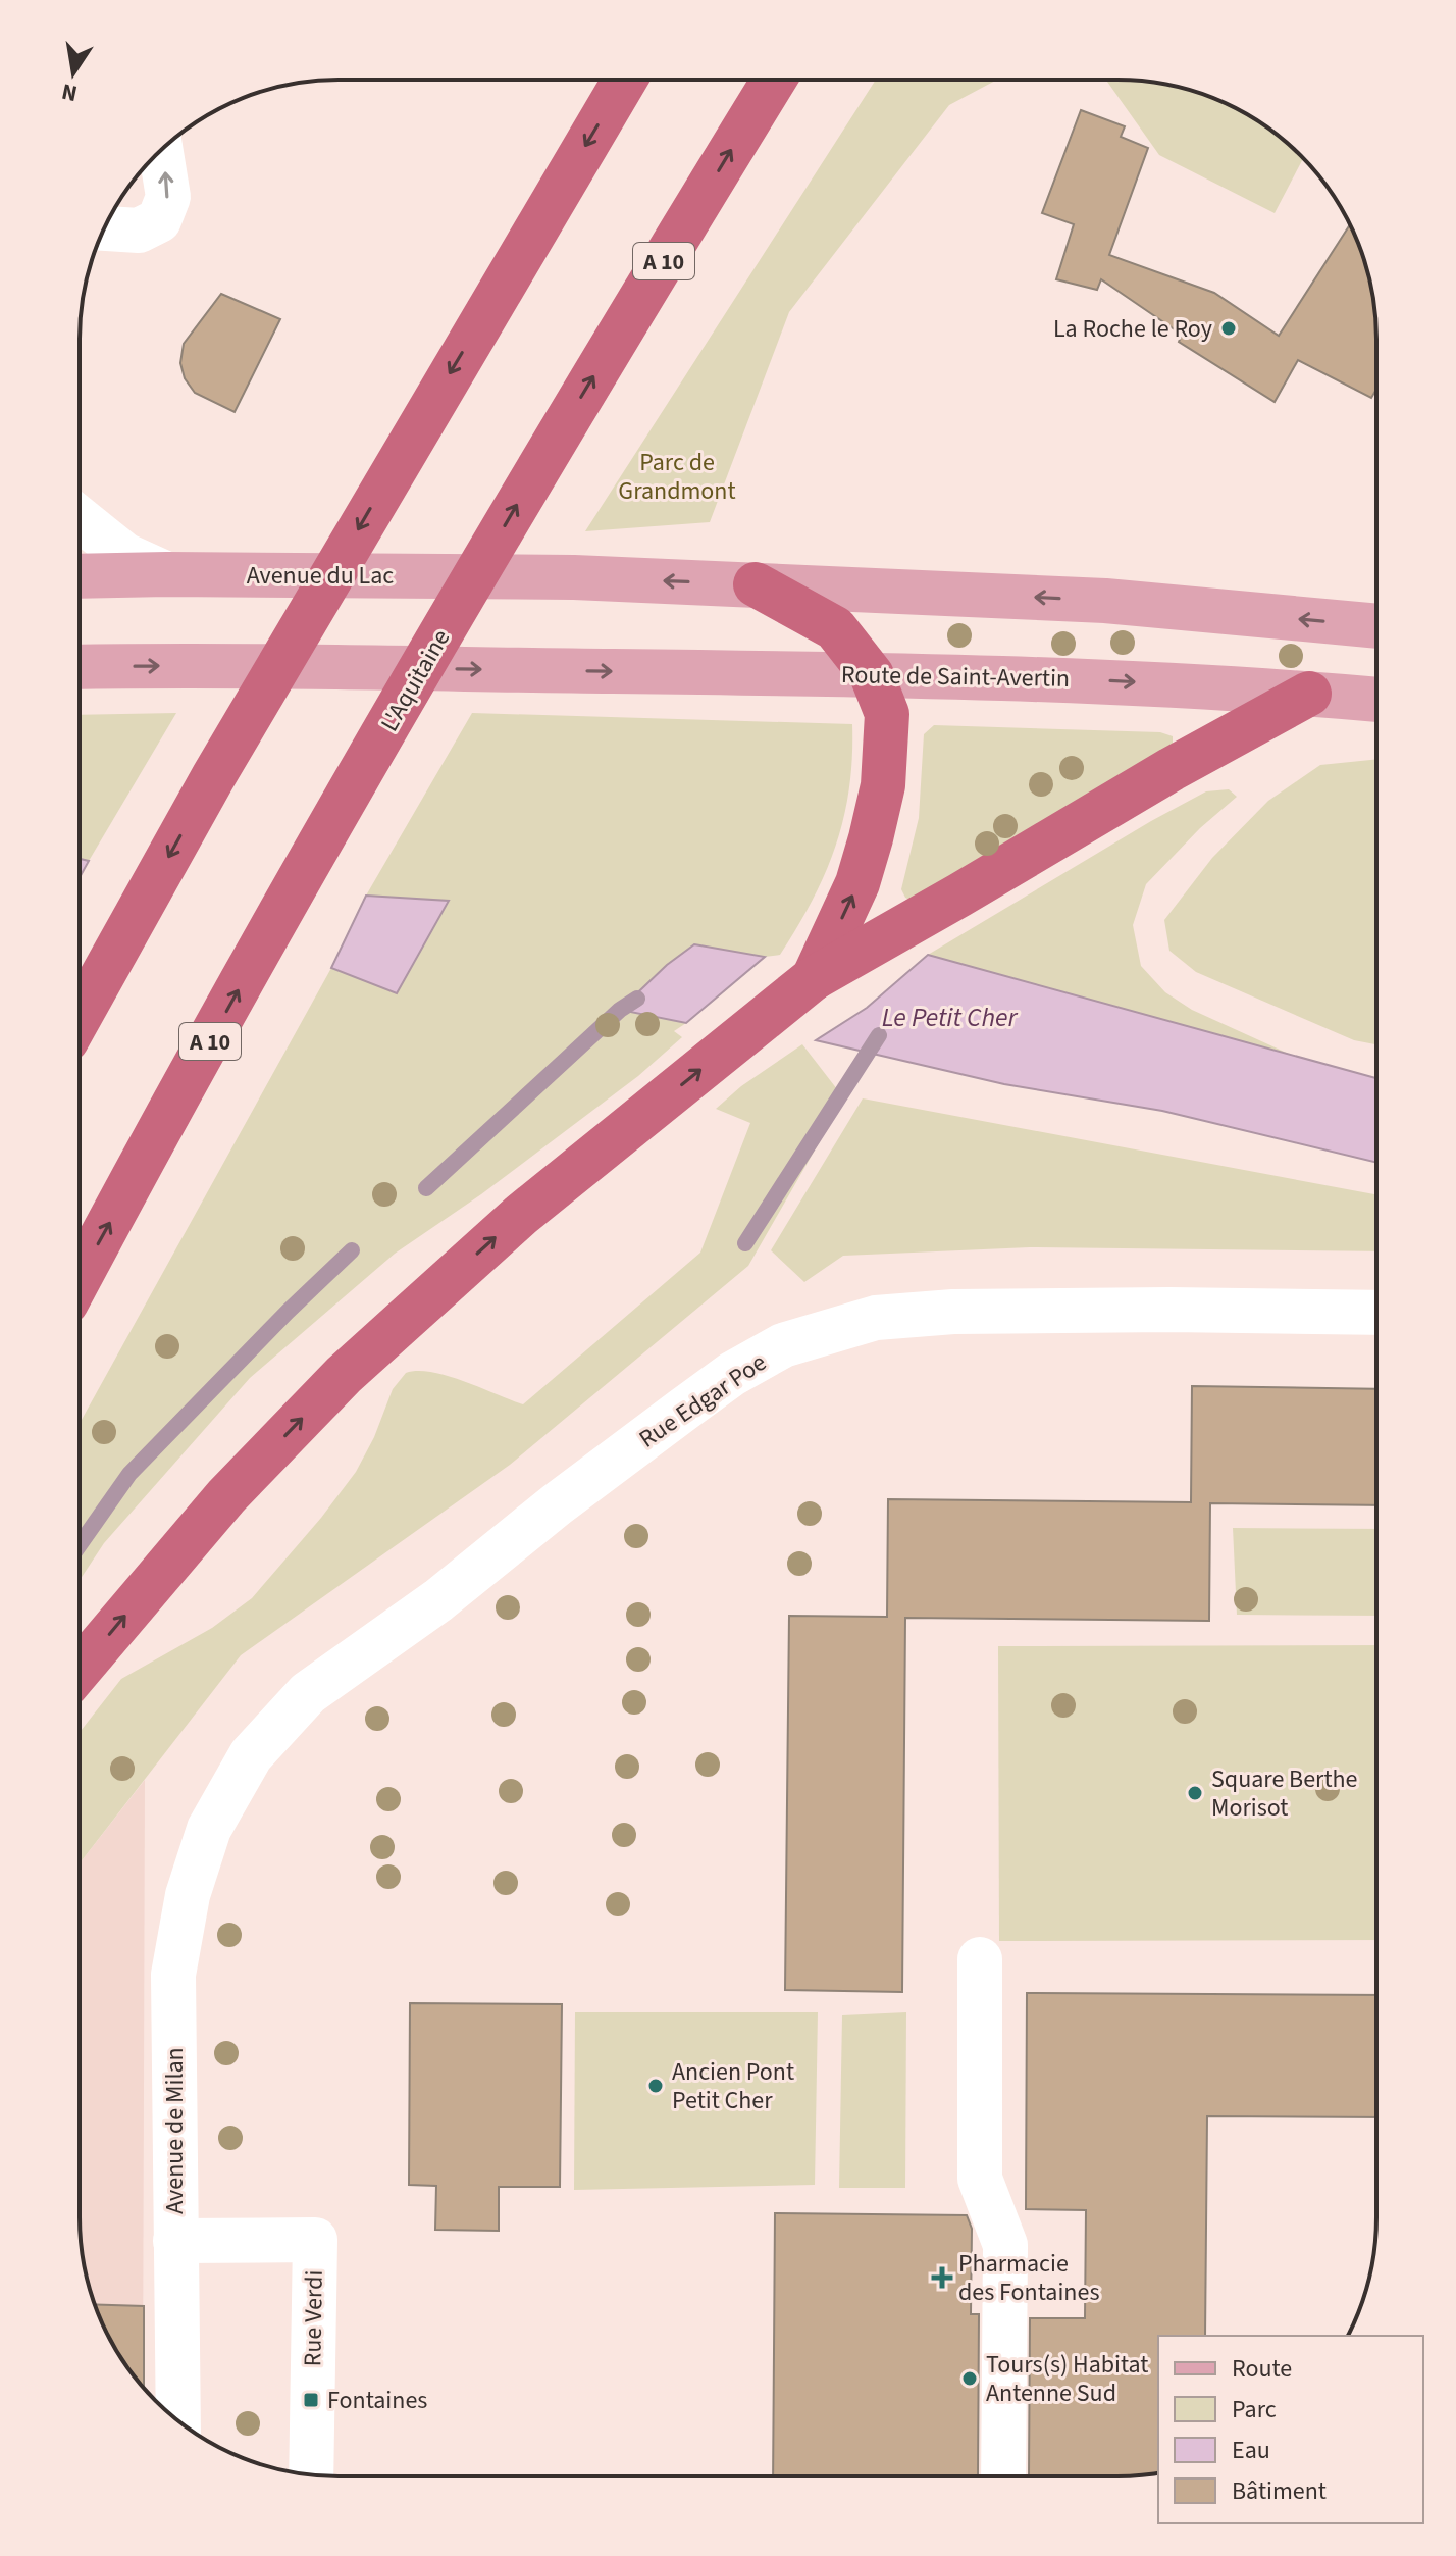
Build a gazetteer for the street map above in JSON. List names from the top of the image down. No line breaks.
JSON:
{"streets":{"highway":["A 10","L'Aquitaine"],"main road":["Avenue du Lac","Route de Saint-Avertin"],"street":["Rue Edgar Poe","Avenue de Milan","Rue Verdi"]},"crossings":[["Rue Edgar Poe","Avenue de Milan"],["Avenue de Milan","Rue Verdi"]],"one_way":["Avenue du Lac"],"water":["Le Petit Cher"],"parks":["Parc de Grandmont"],"places":{"other":["La Roche le Roy","Square Berthe Morisot","Ancien Pont Petit Cher","Tours(s) Habitat Antenne Sud"],"health":["Pharmacie des Fontaines"],"transit":["Fontaines"]},"legend":["Route","Parc","Eau","Bâtiment"],"north":"bottom"}
